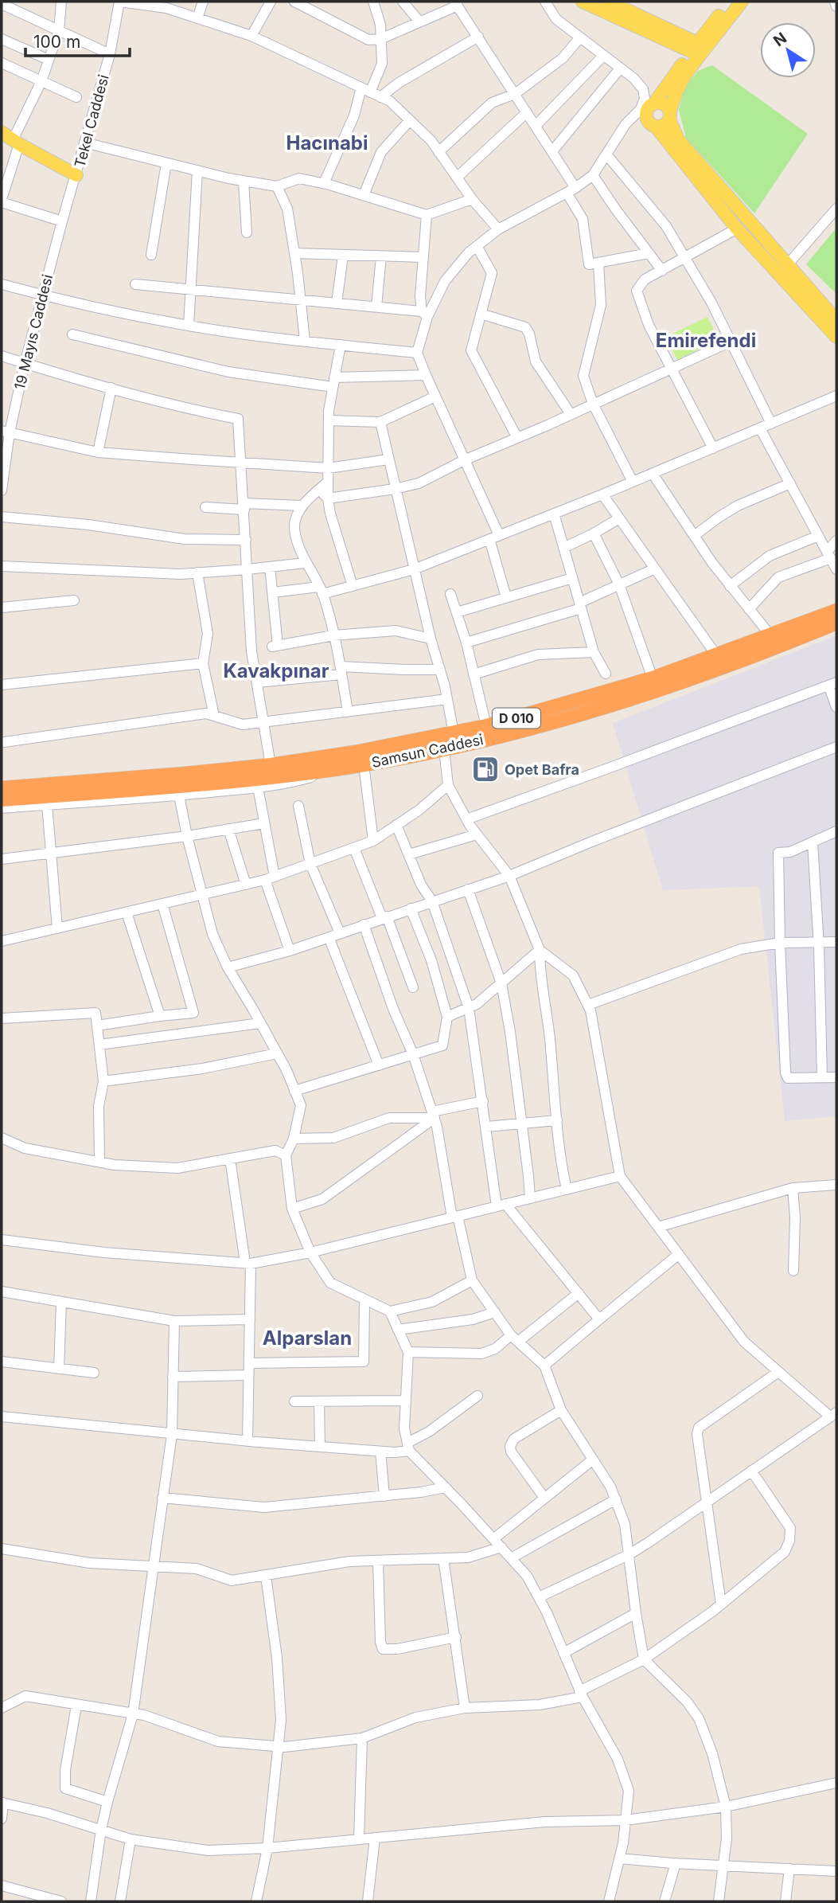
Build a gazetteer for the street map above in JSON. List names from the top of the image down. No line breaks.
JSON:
{"streets":{"highway":["D 010","Samsun Caddesi"],"street":["Tekel Caddesi","19 Mayıs Caddesi"]},"crossings":[["Tekel Caddesi","19 Mayıs Caddesi"]],"districts":["Hacınabi","Emirefendi","Kavakpınar","Alparslan"],"places":{"fuel station":["Opet Bafra"]},"scale_bar":"100 m","north":"top left"}
